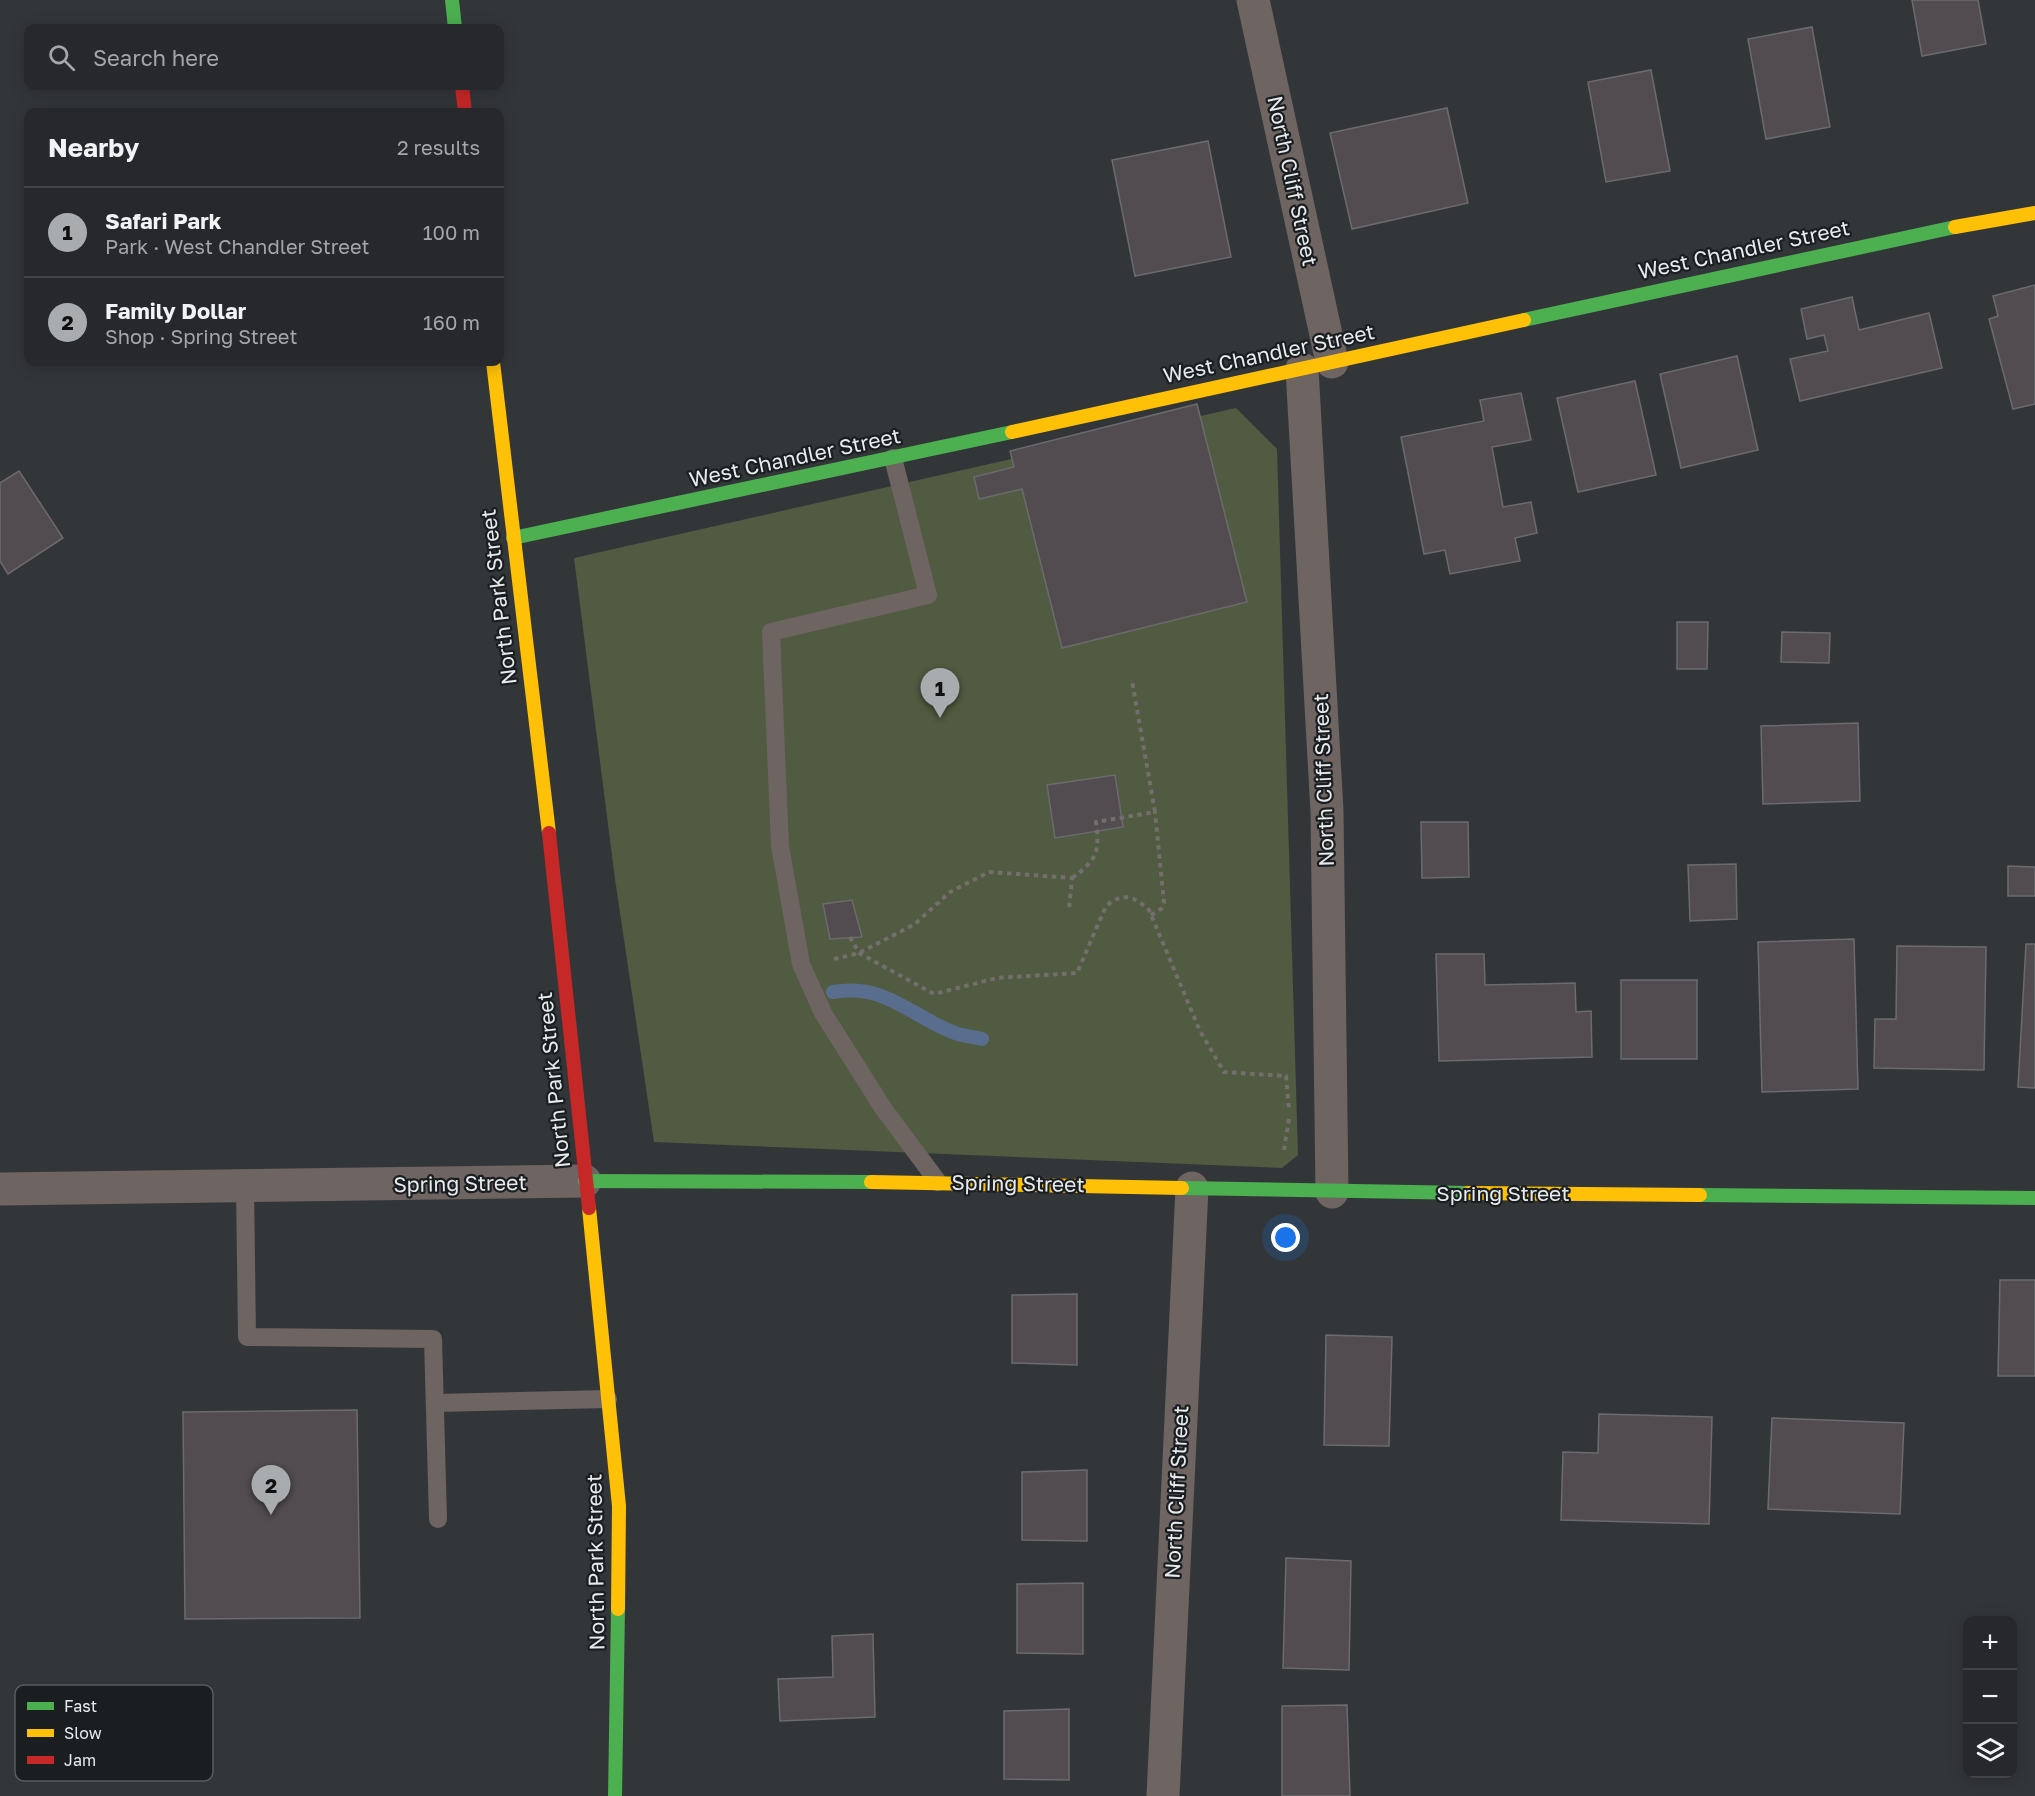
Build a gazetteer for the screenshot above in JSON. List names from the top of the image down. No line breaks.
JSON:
{"streets":{"street":["North Cliff Street","West Chandler Street","North Park Street","Spring Street"]},"crossings":[["North Cliff Street","West Chandler Street"],["North Cliff Street","Spring Street"],["West Chandler Street","North Park Street"],["North Park Street","Spring Street"]],"legend":["Fast","Slow","Jam"],"page":{"search":"Search here","heading":["Nearby","2 results"],"list":[{"mark":"1","name":"Safari Park","note":"Park · West Chandler Street","value":"100 m"},{"mark":"2","name":"Family Dollar","note":"Shop · Spring Street","value":"160 m"}],"pins":["1","2"],"map_buttons":["+","−"]}}
